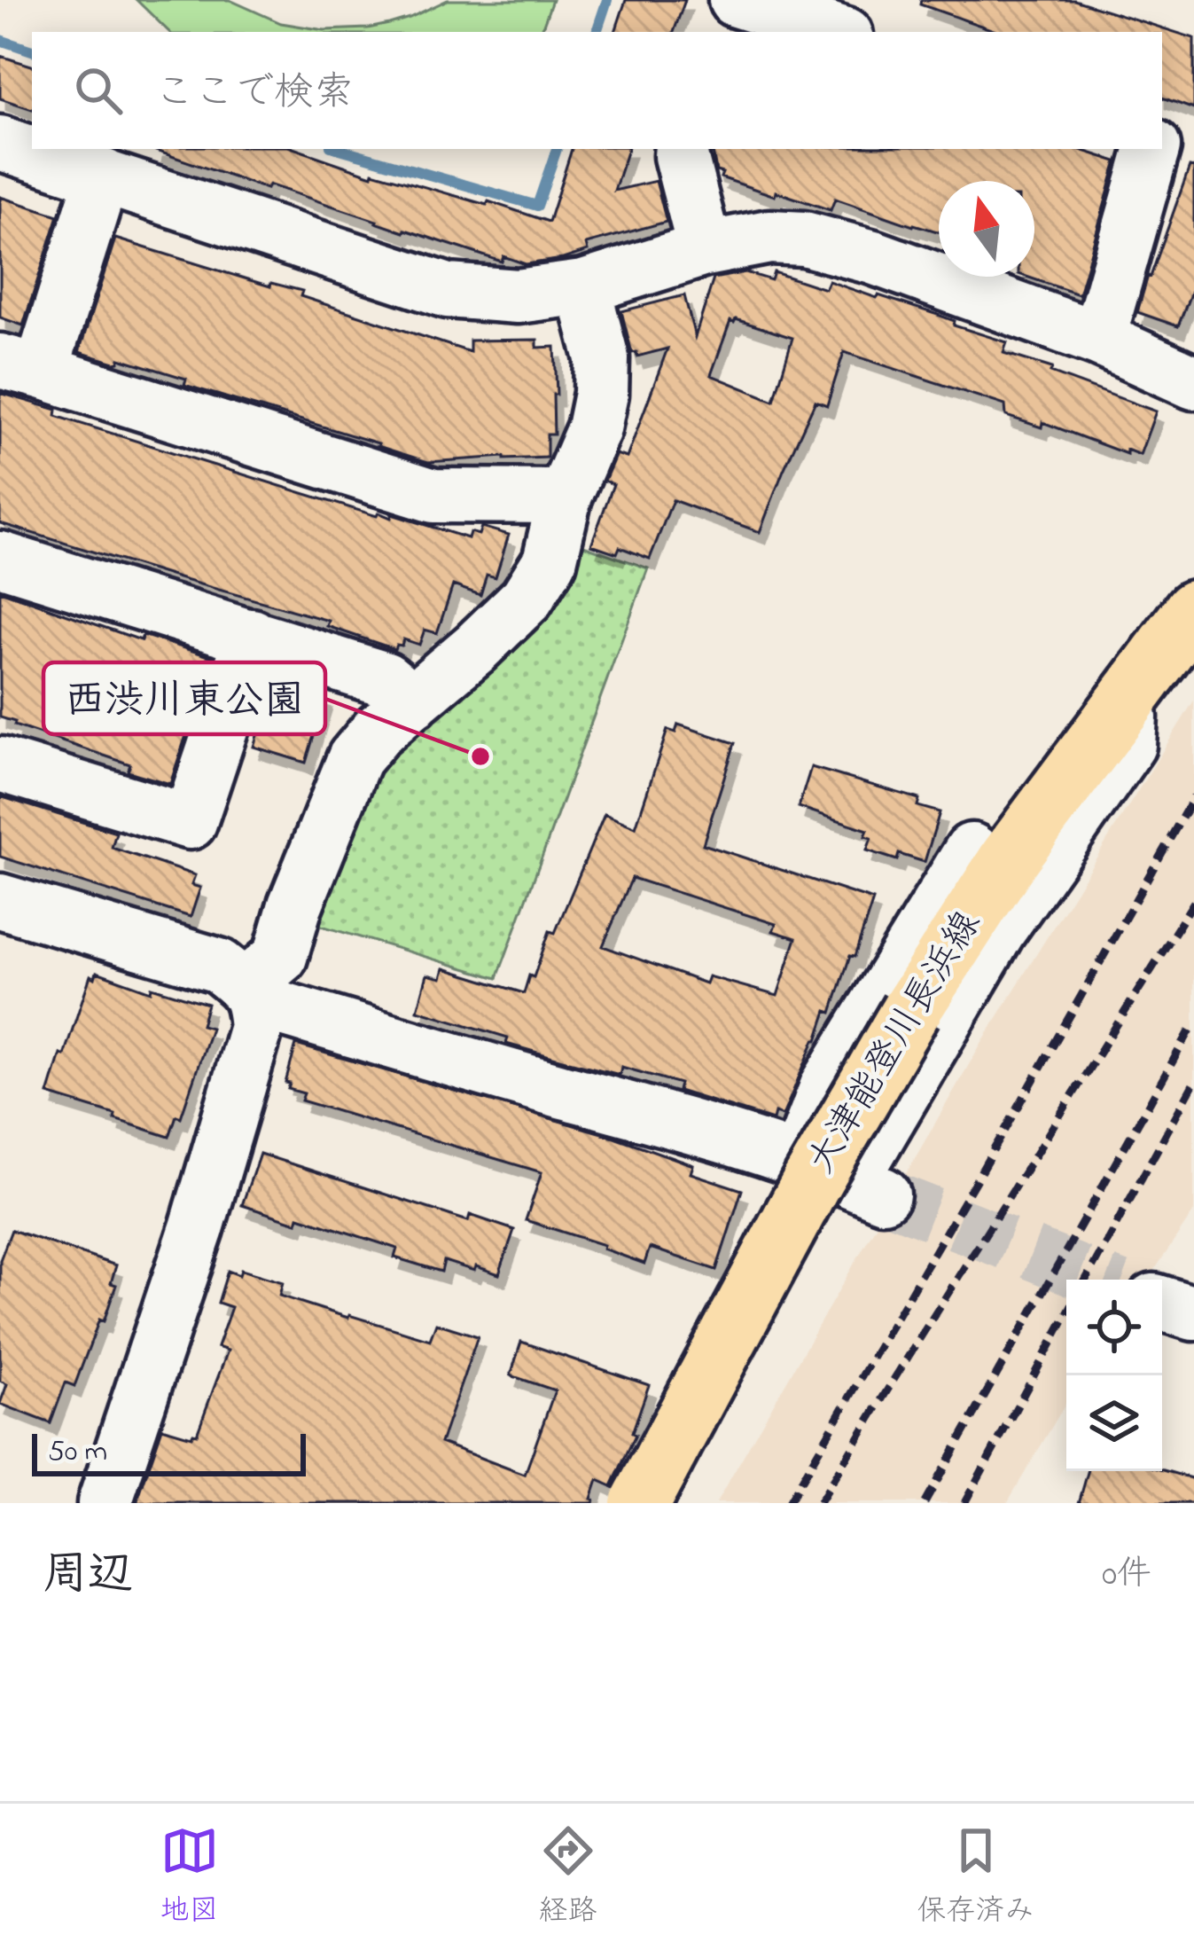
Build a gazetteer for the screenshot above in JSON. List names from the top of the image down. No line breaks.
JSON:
{"streets":{"main road":["大津能登川長浜線"]},"places":["西渋川東公園"],"scale_bar":"50 m","north":"top","page":{"search":"ここで検索","scale":"50 m","heading":["周辺","0件"],"nav":["地図","経路","保存済み"]}}
